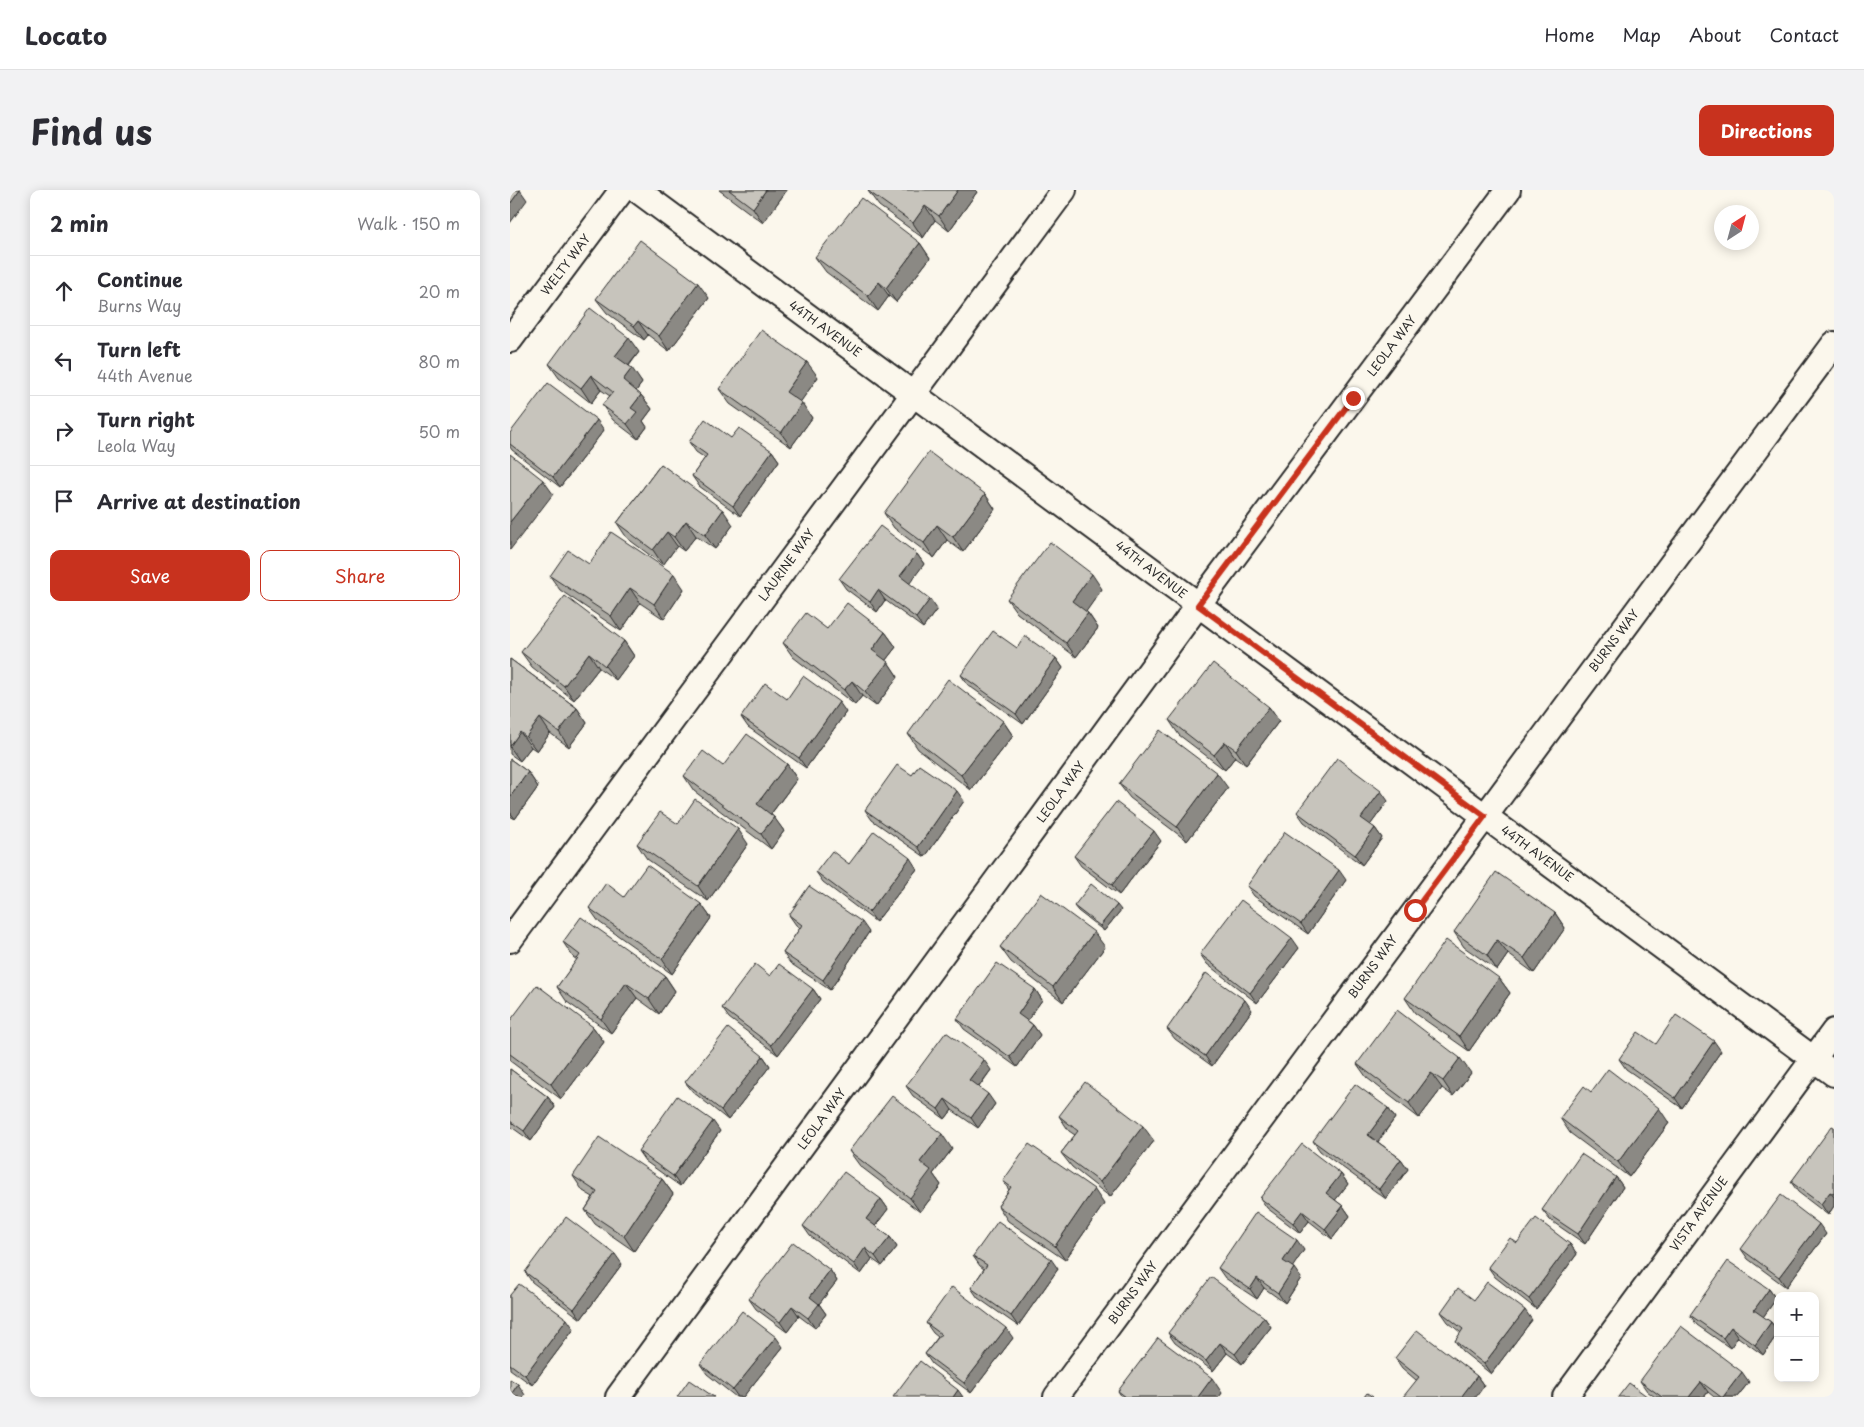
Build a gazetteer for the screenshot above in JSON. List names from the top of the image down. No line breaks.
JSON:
{"streets":{"street":["WELTY WAY","44TH AVENUE","LEOLA WAY","LAURINE WAY","BURNS WAY","VISTA AVENUE"]},"crossings":[["44TH AVENUE","LEOLA WAY"],["44TH AVENUE","LAURINE WAY"],["44TH AVENUE","BURNS WAY"],["44TH AVENUE","VISTA AVENUE"]],"north":"top right","page":{"header":"Locato","nav":["Home","Map","About","Contact"],"title":"Find us","buttons":["Directions",["Save","Share"]],"heading":["2 min","Walk · 150 m"],"list":[["Continue","Burns Way","20 m"],["Turn left","44th Avenue","80 m"],["Turn right","Leola Way","50 m"],"Arrive at destination"],"map_buttons":["+","−"]}}
